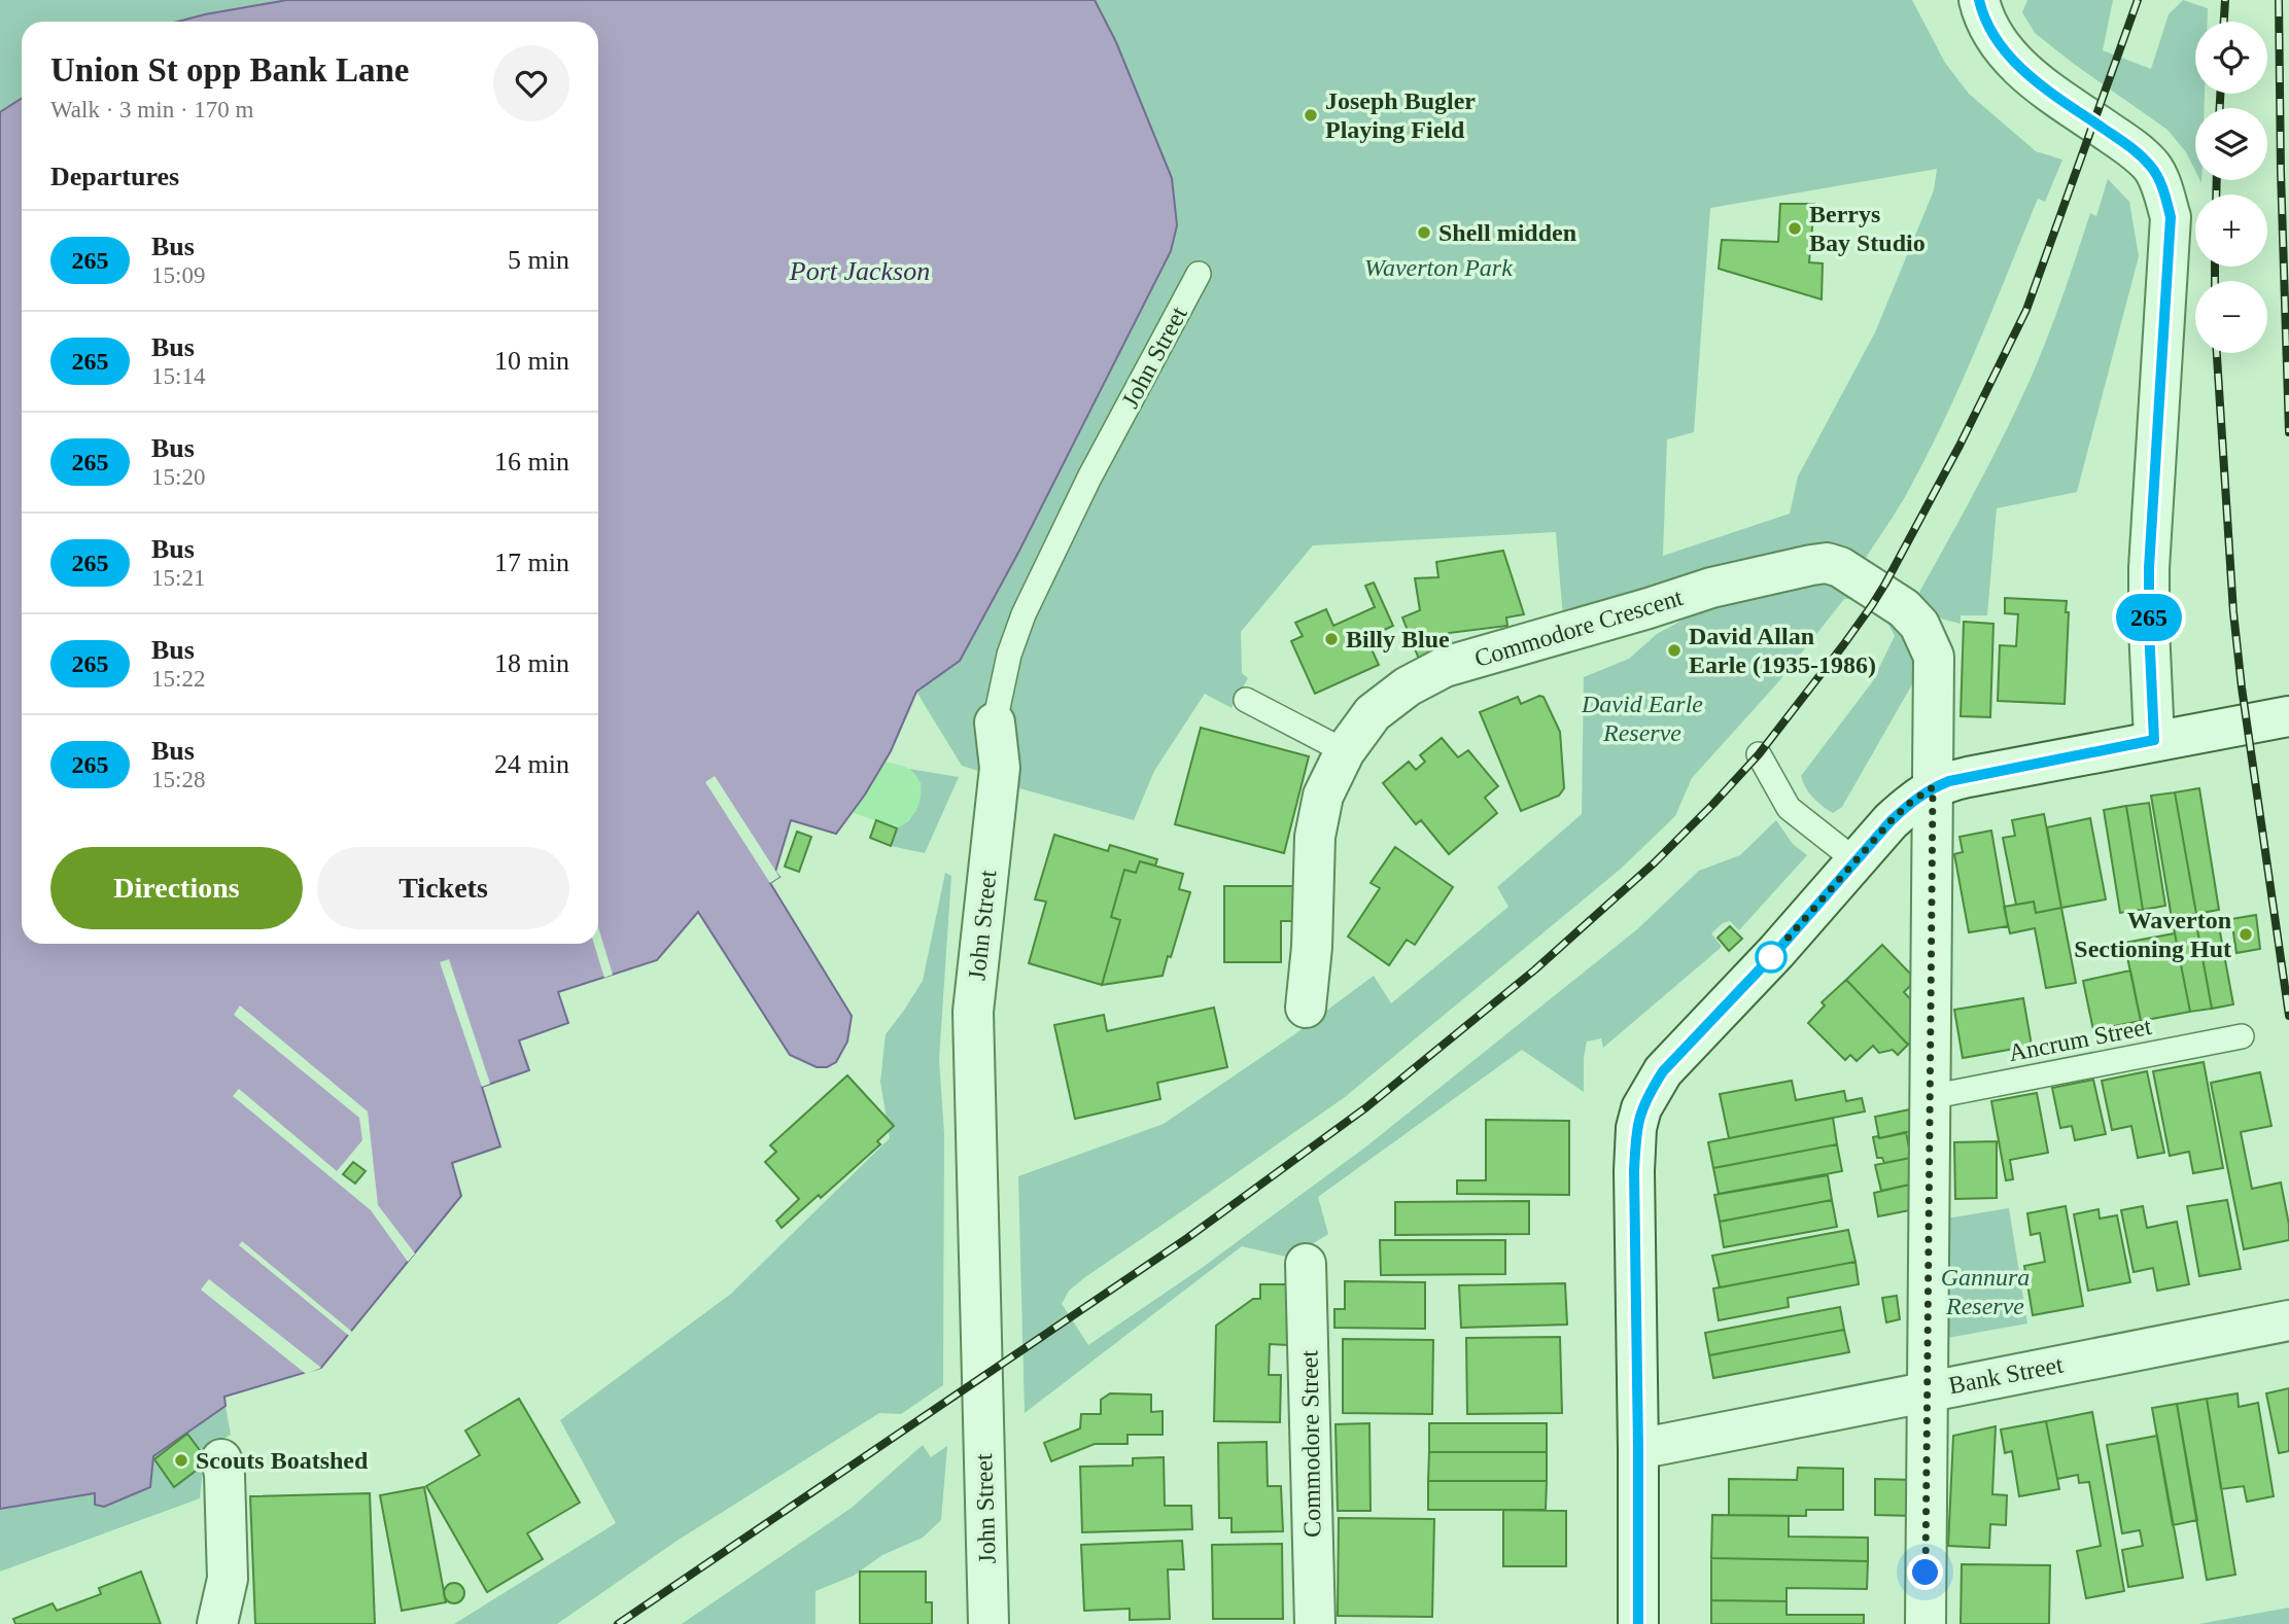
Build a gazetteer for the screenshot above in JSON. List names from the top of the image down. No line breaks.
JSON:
{"streets":{"street":["John Street","Commodore Crescent","Bank Street","Commodore Street"],"lane":["Ancrum Street"]},"crossings":[["Commodore Crescent","Ancrum Street"],["Commodore Crescent","Bank Street"]],"water":["Port Jackson"],"parks":["Waverton Park","David Earle Reserve","Gannura Reserve"],"places":["Joseph Bugler Playing Field","Berrys Bay Studio","Shell midden","Billy Blue","David Allan Earle (1935-1986)","Waverton Sectioning Hut","Scouts Boatshed"],"lines":["bus line 265"],"page":{"on_map":"265","map_buttons":["+","−"],"heading":[["Union St opp Bank Lane","Walk · 3 min · 170 m"],"Departures"],"list":[{"mark":"265","name":"Bus","note":"15:09","value":"5 min"},{"mark":"265","name":"Bus","note":"15:14","value":"10 min"},{"mark":"265","name":"Bus","note":"15:20","value":"16 min"},{"mark":"265","name":"Bus","note":"15:21","value":"17 min"},{"mark":"265","name":"Bus","note":"15:22","value":"18 min"},{"mark":"265","name":"Bus","note":"15:28","value":"24 min"}],"buttons":["Directions","Tickets"]}}
